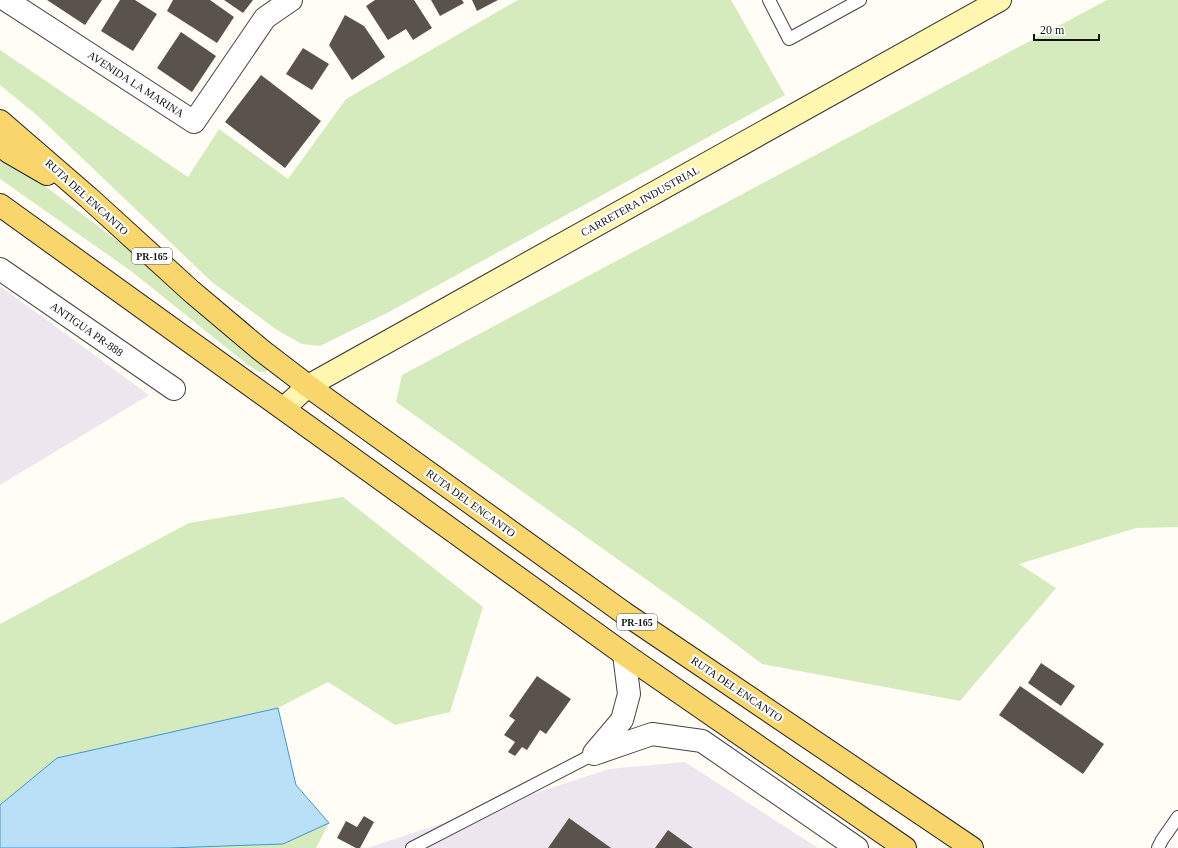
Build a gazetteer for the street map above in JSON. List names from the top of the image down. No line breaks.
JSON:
{"streets":{"main road":["RUTA DEL ENCANTO","PR-165"],"street":["AVENIDA LA MARINA","CARRETERA INDUSTRIAL","ANTIGUA PR-888"]},"crossings":[["RUTA DEL ENCANTO","CARRETERA INDUSTRIAL"],["CARRETERA INDUSTRIAL","PR-165"]],"scale_bar":"20 m"}
